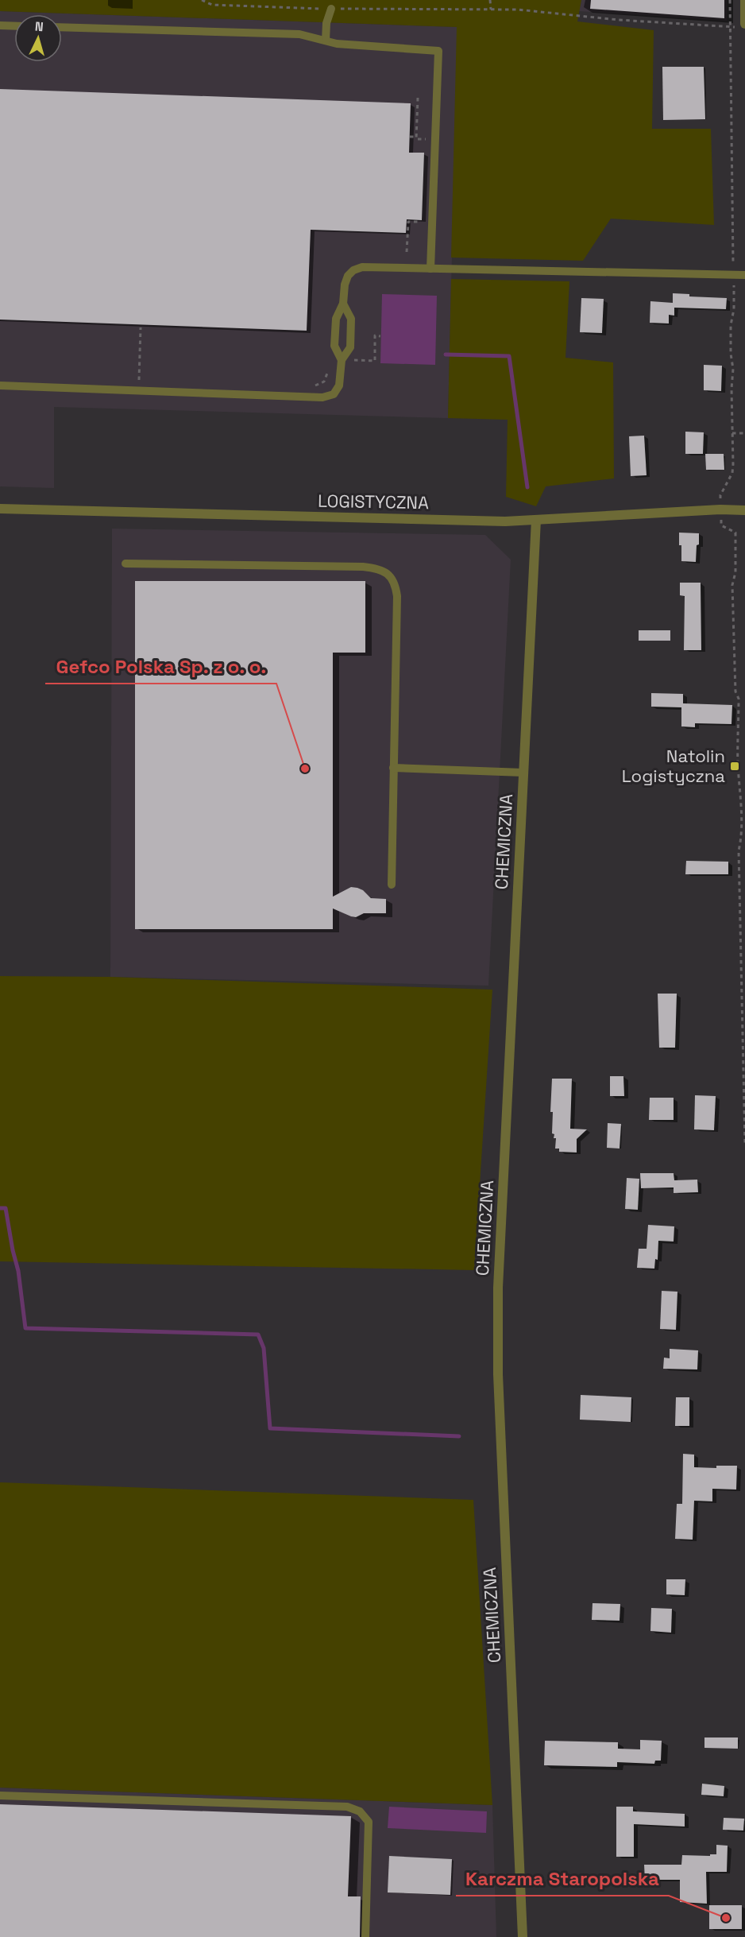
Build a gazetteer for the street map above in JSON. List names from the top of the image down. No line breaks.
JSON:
{"streets":{"street":["LOGISTYCZNA","CHEMICZNA"]},"crossings":[["LOGISTYCZNA","CHEMICZNA"]],"places":{"transit":["Natolin Logistyczna"],"other":["Gefco Polska Sp. z o. o.","Karczma Staropolska"]},"north":"top"}
